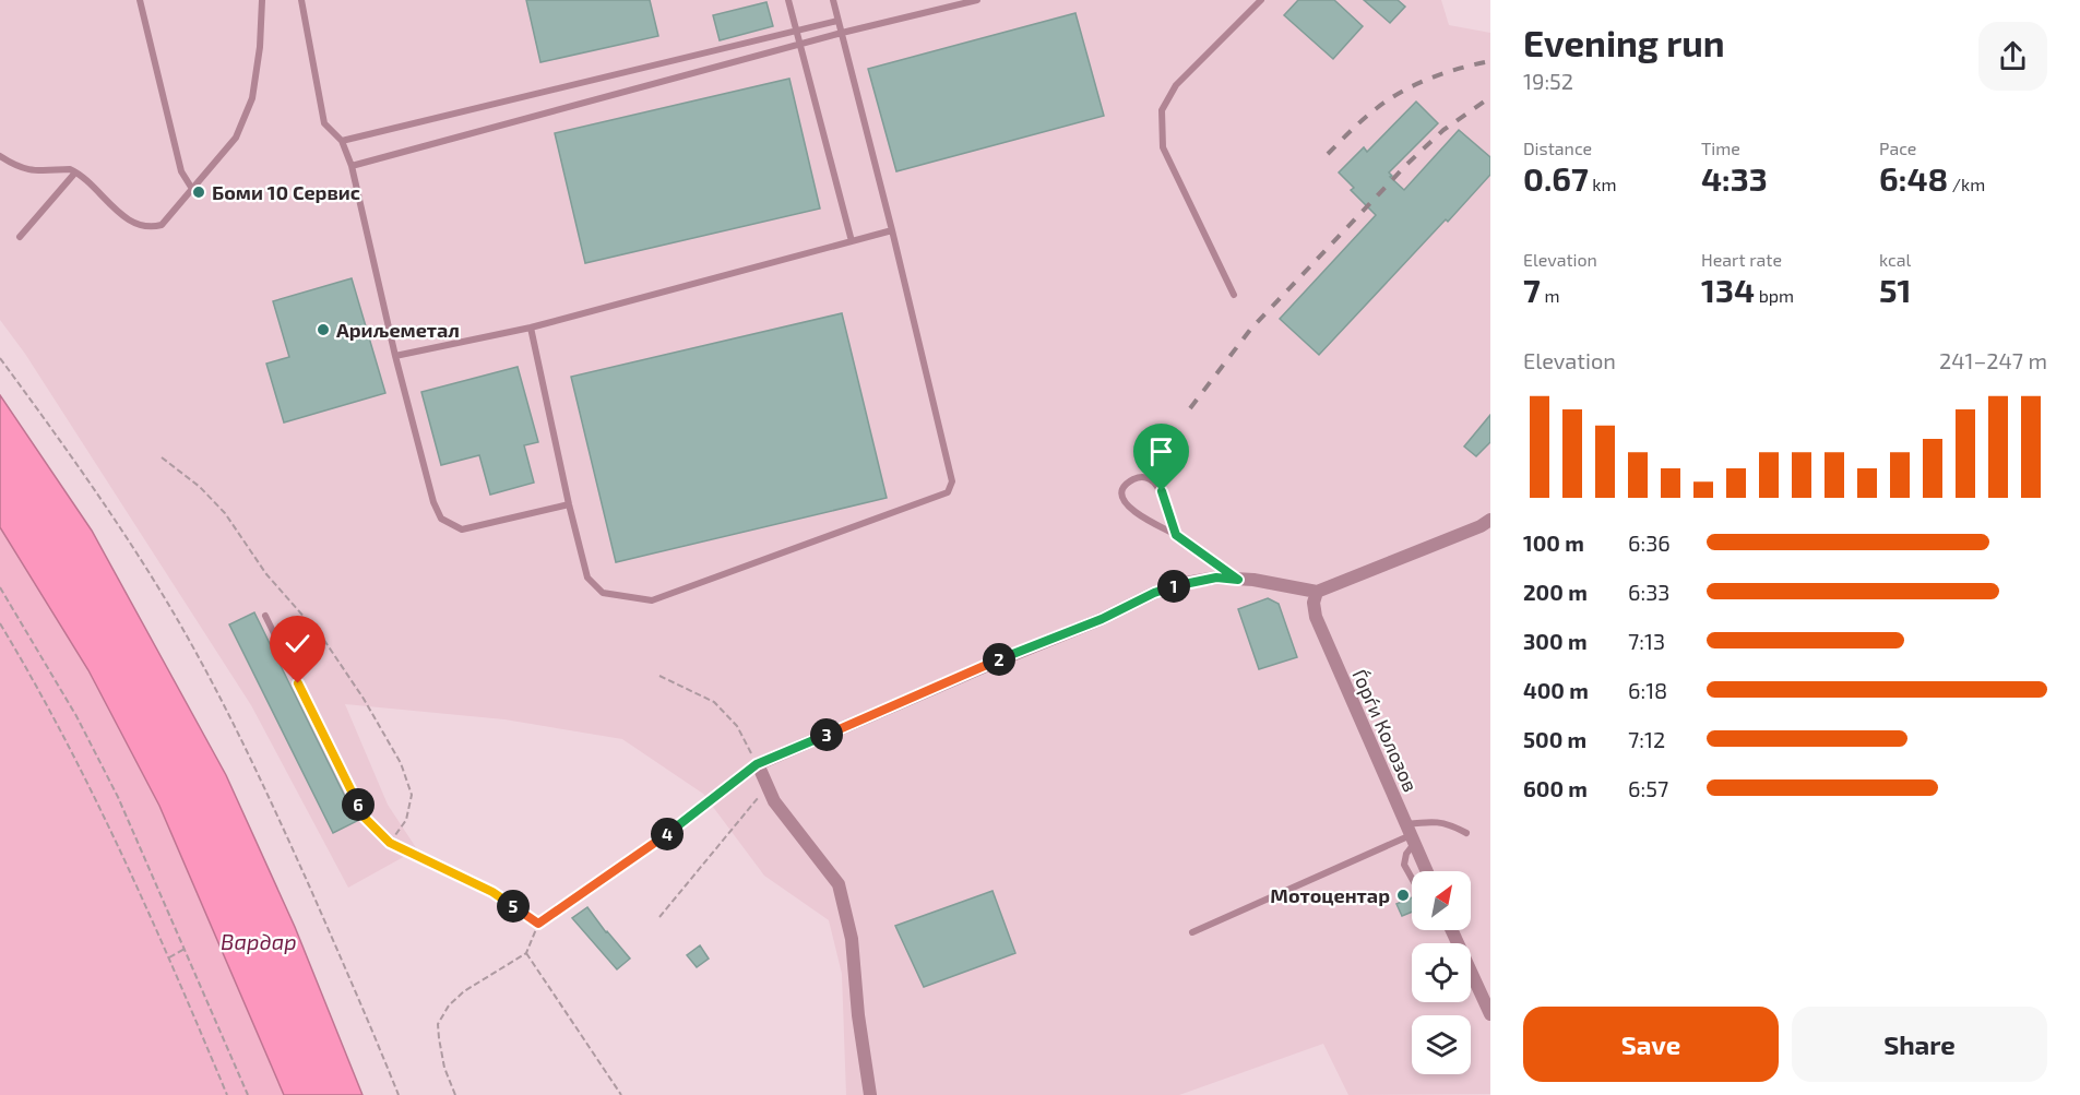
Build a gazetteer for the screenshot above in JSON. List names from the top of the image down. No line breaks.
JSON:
{"streets":{"street":["Ѓорѓи Колозов"]},"water":["Вардар"],"places":["Боми 10 Сервис","Ариљеметал","Мотоцентар"],"north":"top right","page":{"heading":["Evening run","19:52"],"stats":[["Distance","0.67 km"],["Time","4:33"],["Pace","6:48 /km"],["Elevation","7 m"],["Heart rate","134 bpm"],["kcal","51"]],"chart":["Elevation","241–247 m"],"list":[{"name":"100 m","note":"6:36"},{"name":"200 m","note":"6:33"},{"name":"300 m","note":"7:13"},{"name":"400 m","note":"6:18"},{"name":"500 m","note":"7:12"},{"name":"600 m","note":"6:57"}],"pins":["1","2","3","6","4","5"],"buttons":["Save","Share"]}}
